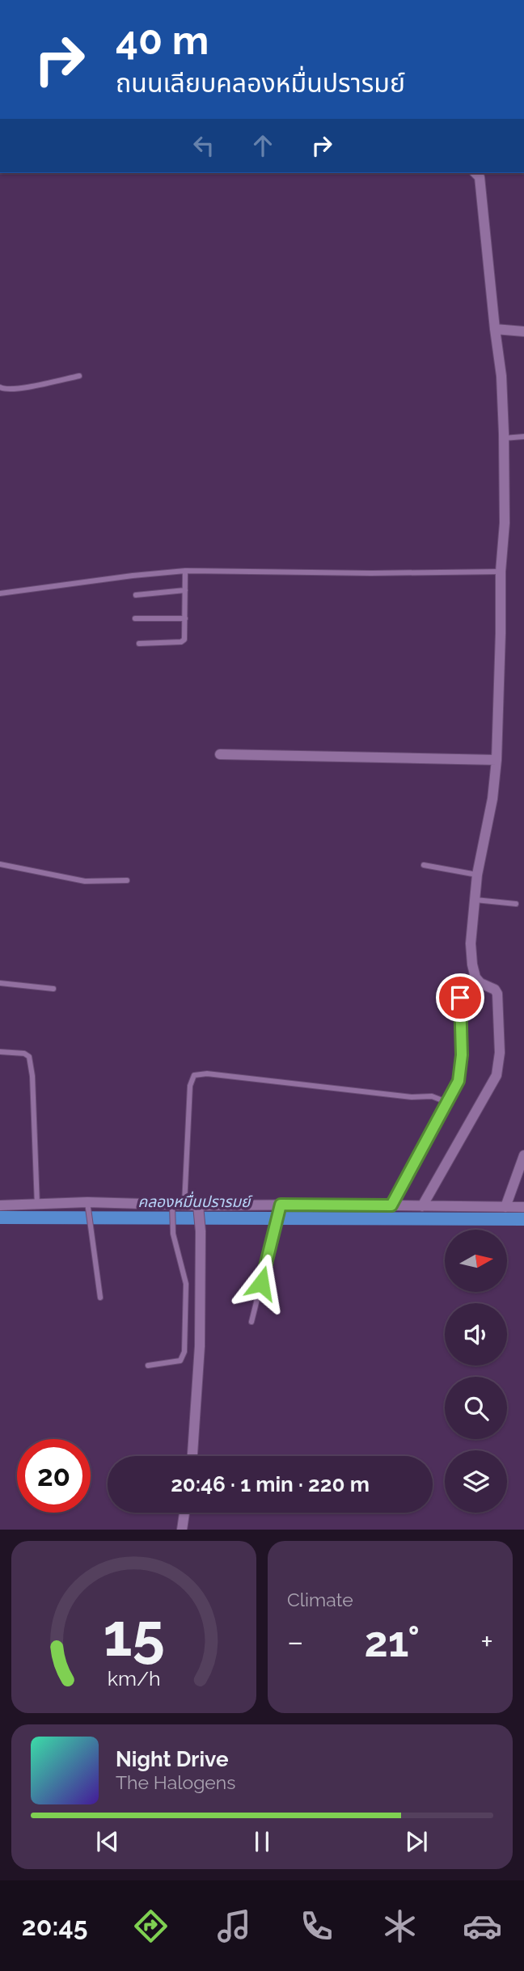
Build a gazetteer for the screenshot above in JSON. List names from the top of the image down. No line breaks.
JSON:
{"water":["คลองหมื่นปรารมย์"],"north":"right","page":{"turn":["40 m","ถนนเลียบคลองหมื่นปรารมย์"],"limit":"20","trip":"20:46 · 1 min · 220 m","tile":"Climate","heat":["−","21°","+"],"song":["Night Drive","The Halogens"],"tabs":"20:45","gauge":["15","km/h"]}}
